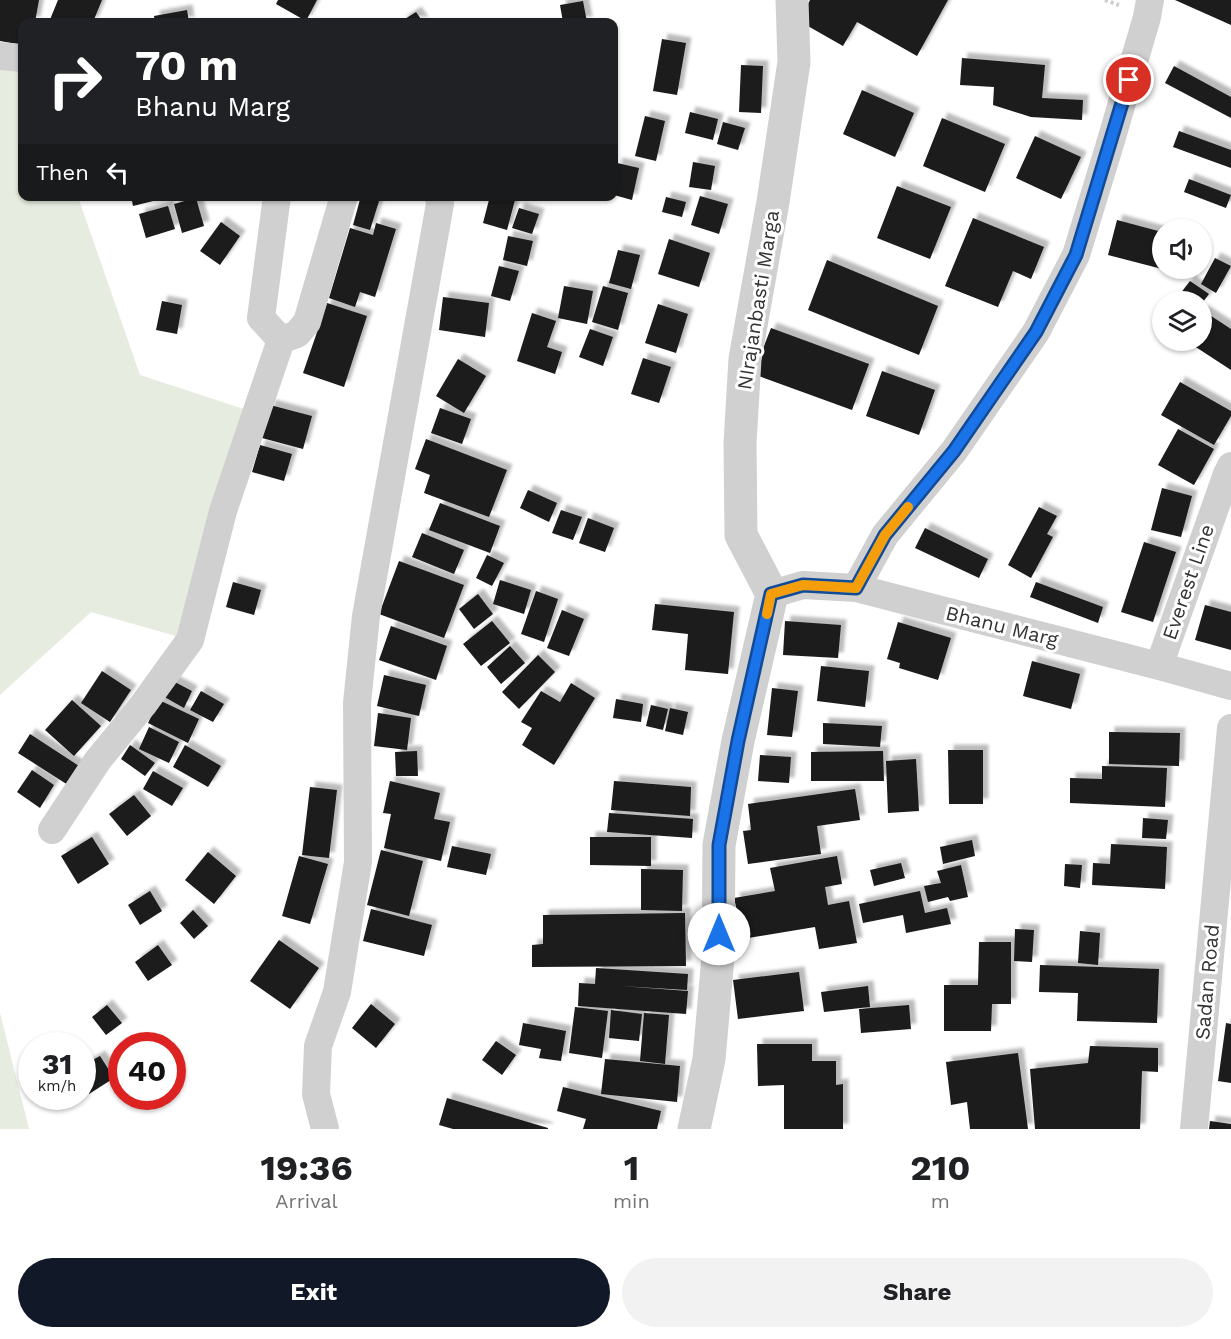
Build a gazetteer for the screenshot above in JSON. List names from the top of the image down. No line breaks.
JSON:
{"streets":{"street":["NIrajanbasti Marga","Everest Line","Bhanu Marg","Sadan Road"]},"crossings":[["NIrajanbasti Marga","Bhanu Marg"],["Everest Line","Bhanu Marg"]],"page":{"turn":["70 m","Bhanu Marg"],"then":"Then","speed":"31 km/h","limit":"40","eta":["19:36","Arrival","1","min","210","m"],"buttons":["Exit","Share"]}}
